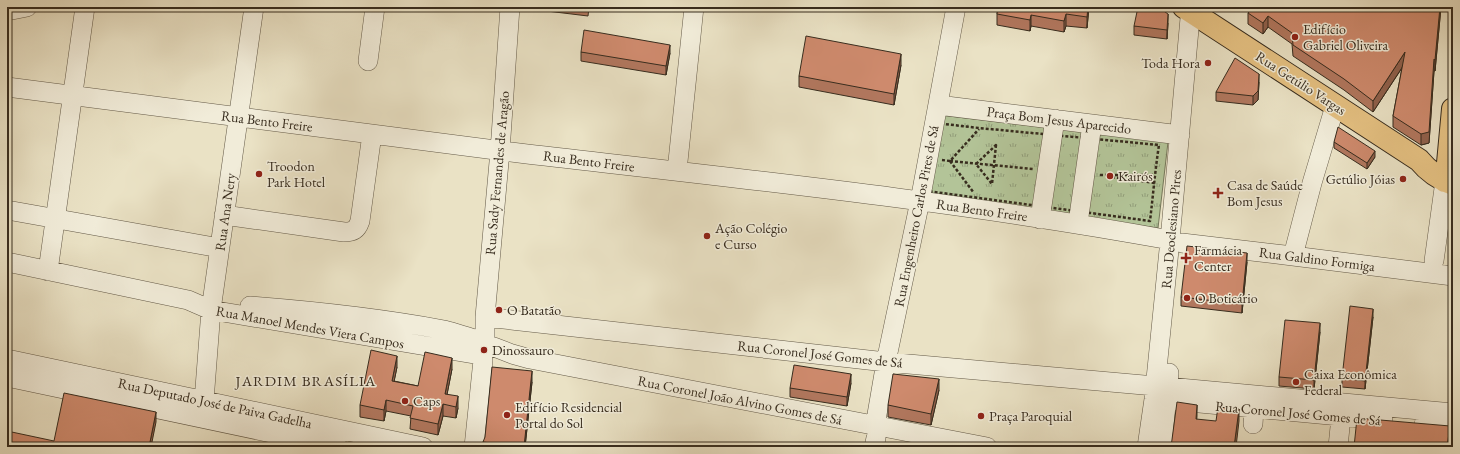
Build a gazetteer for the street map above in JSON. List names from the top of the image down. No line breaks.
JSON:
{"streets":{"main road":["Rua Getúlio Vargas"],"street":["Praça Bom Jesus Aparecido","Rua Bento Freire","Rua Sady Fernandes de Aragão","Rua Ana Nery","Rua Engenheiro Carlos Pires de Sá","Rua Deoclesiano Pires","Rua Galdino Formiga","Rua Manoel Mendes Viera Campos","Rua Coronel José Gomes de Sá","Rua Coronel João Alvino Gomes de Sá","Rua Deputado José de Paiva Gadelha"]},"crossings":[["Rua Getúlio Vargas","Rua Deoclesiano Pires"],["Praça Bom Jesus Aparecido","Rua Engenheiro Carlos Pires de Sá"],["Praça Bom Jesus Aparecido","Rua Deoclesiano Pires"],["Rua Bento Freire","Rua Sady Fernandes de Aragão"],["Rua Bento Freire","Rua Ana Nery"],["Rua Bento Freire","Rua Engenheiro Carlos Pires de Sá"],["Rua Bento Freire","Rua Deoclesiano Pires"],["Rua Bento Freire","Rua Galdino Formiga"],["Rua Sady Fernandes de Aragão","Rua Manoel Mendes Viera Campos"],["Rua Sady Fernandes de Aragão","Rua Coronel José Gomes de Sá"],["Rua Sady Fernandes de Aragão","Rua Coronel João Alvino Gomes de Sá"],["Rua Ana Nery","Rua Manoel Mendes Viera Campos"],["Rua Ana Nery","Rua Deputado José de Paiva Gadelha"],["Rua Engenheiro Carlos Pires de Sá","Rua Coronel José Gomes de Sá"],["Rua Engenheiro Carlos Pires de Sá","Rua Coronel João Alvino Gomes de Sá"],["Rua Deoclesiano Pires","Rua Galdino Formiga"],["Rua Deoclesiano Pires","Rua Coronel José Gomes de Sá"],["Rua Manoel Mendes Viera Campos","Rua Coronel José Gomes de Sá"],["Rua Manoel Mendes Viera Campos","Rua Coronel João Alvino Gomes de Sá"],["Rua Coronel José Gomes de Sá","Rua Coronel João Alvino Gomes de Sá"]],"districts":["JARDIM BRASÍLIA"],"places":{"other":["Edifício Gabriel Oliveira","Toda Hora","Troodon Park Hotel","Kairós","Getúlio Jóias","Ação Colégio e Curso","O Boticário","O Batatão","Dinossauro","Caixa Econômica Federal","Caps","Edifício Residencial Portal do Sol","Praça Paroquial"],"health":["Casa de Saúde Bom Jesus","Farmácia Center"]}}
